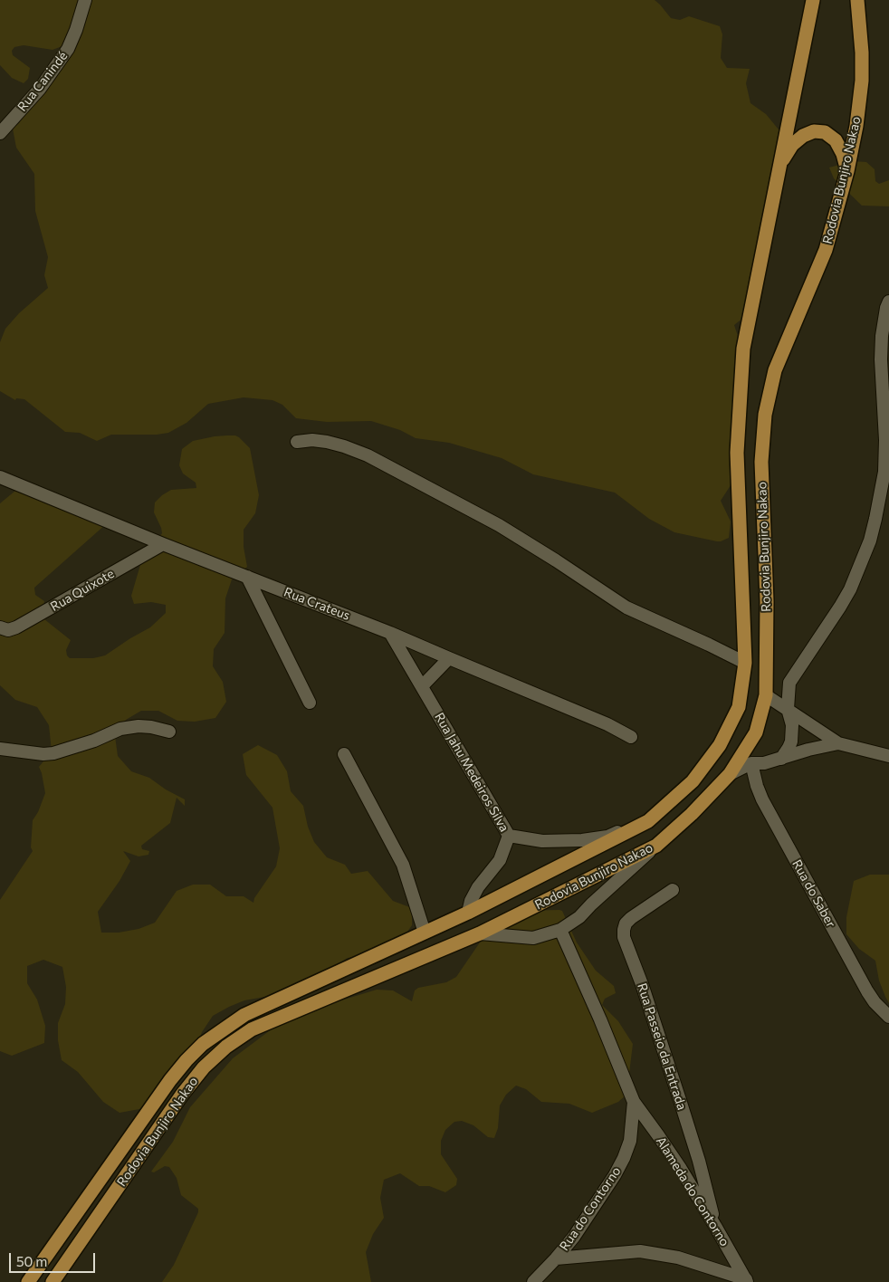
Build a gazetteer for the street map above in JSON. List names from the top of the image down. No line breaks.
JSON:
{"streets":{"main road":["Rodovia Bunjiro Nakao"],"street":["Rua Canindé","Rua Quixote","Rua Crateus","Rua Jahu Medeiros Silva","Rua do Saber","Rua Passeio da Entrada","Alameda do Contorno","Rua do Contorno"]},"crossings":[["Rodovia Bunjiro Nakao","Rua Jahu Medeiros Silva"],["Rua Quixote","Rua Crateus"],["Rua Crateus","Rua Jahu Medeiros Silva"],["Rua Passeio da Entrada","Alameda do Contorno"],["Alameda do Contorno","Rua do Contorno"]],"scale_bar":"50 m"}
